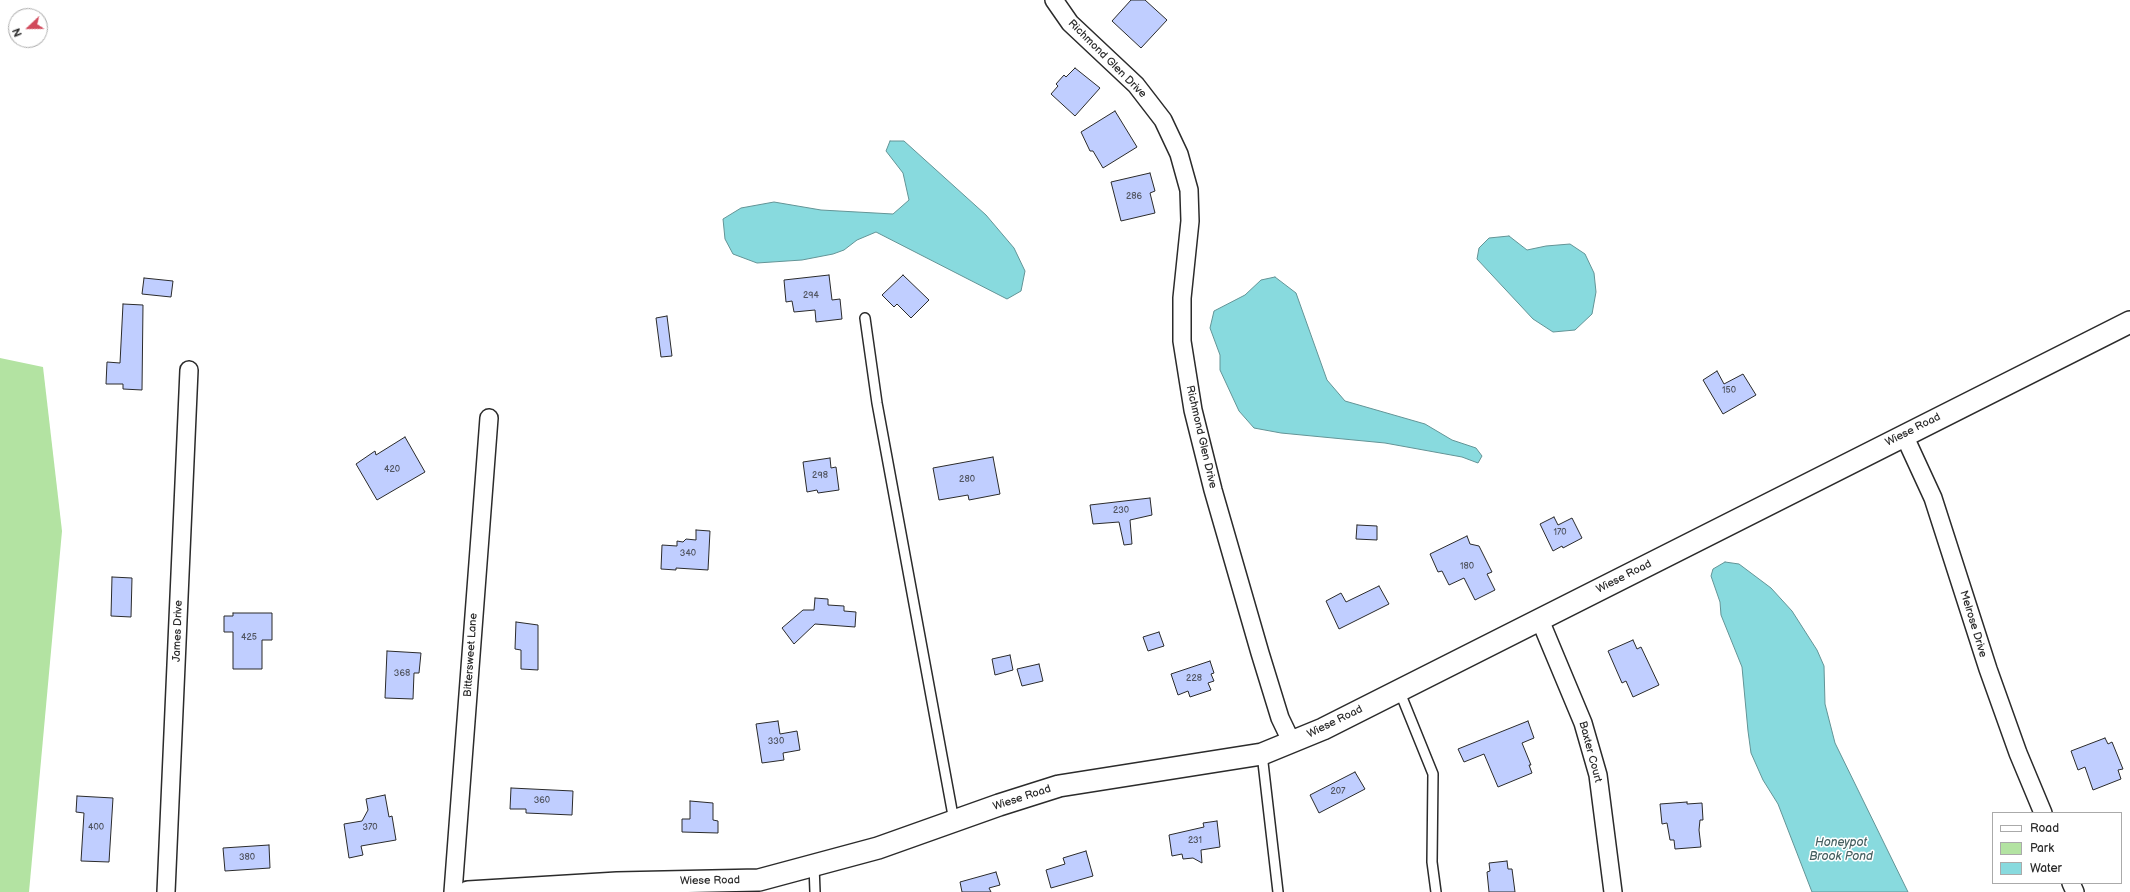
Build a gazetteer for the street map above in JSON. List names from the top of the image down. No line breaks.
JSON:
{"streets":{"street":["Richmond Glen Drive","Wiese Road","Melrose Drive","James Drive","Bittersweet Lane","Baxter Court"]},"crossings":[["Richmond Glen Drive","Wiese Road"],["Wiese Road","Melrose Drive"],["Wiese Road","Baxter Court"]],"water":["Honeypot Brook Pond"],"house_numbers":["286","294","150","420","298","280","230","170","340","180","425","368","228","330","207","360","400","370","231","380"],"legend":["Road","Park","Water"],"north":"left"}
